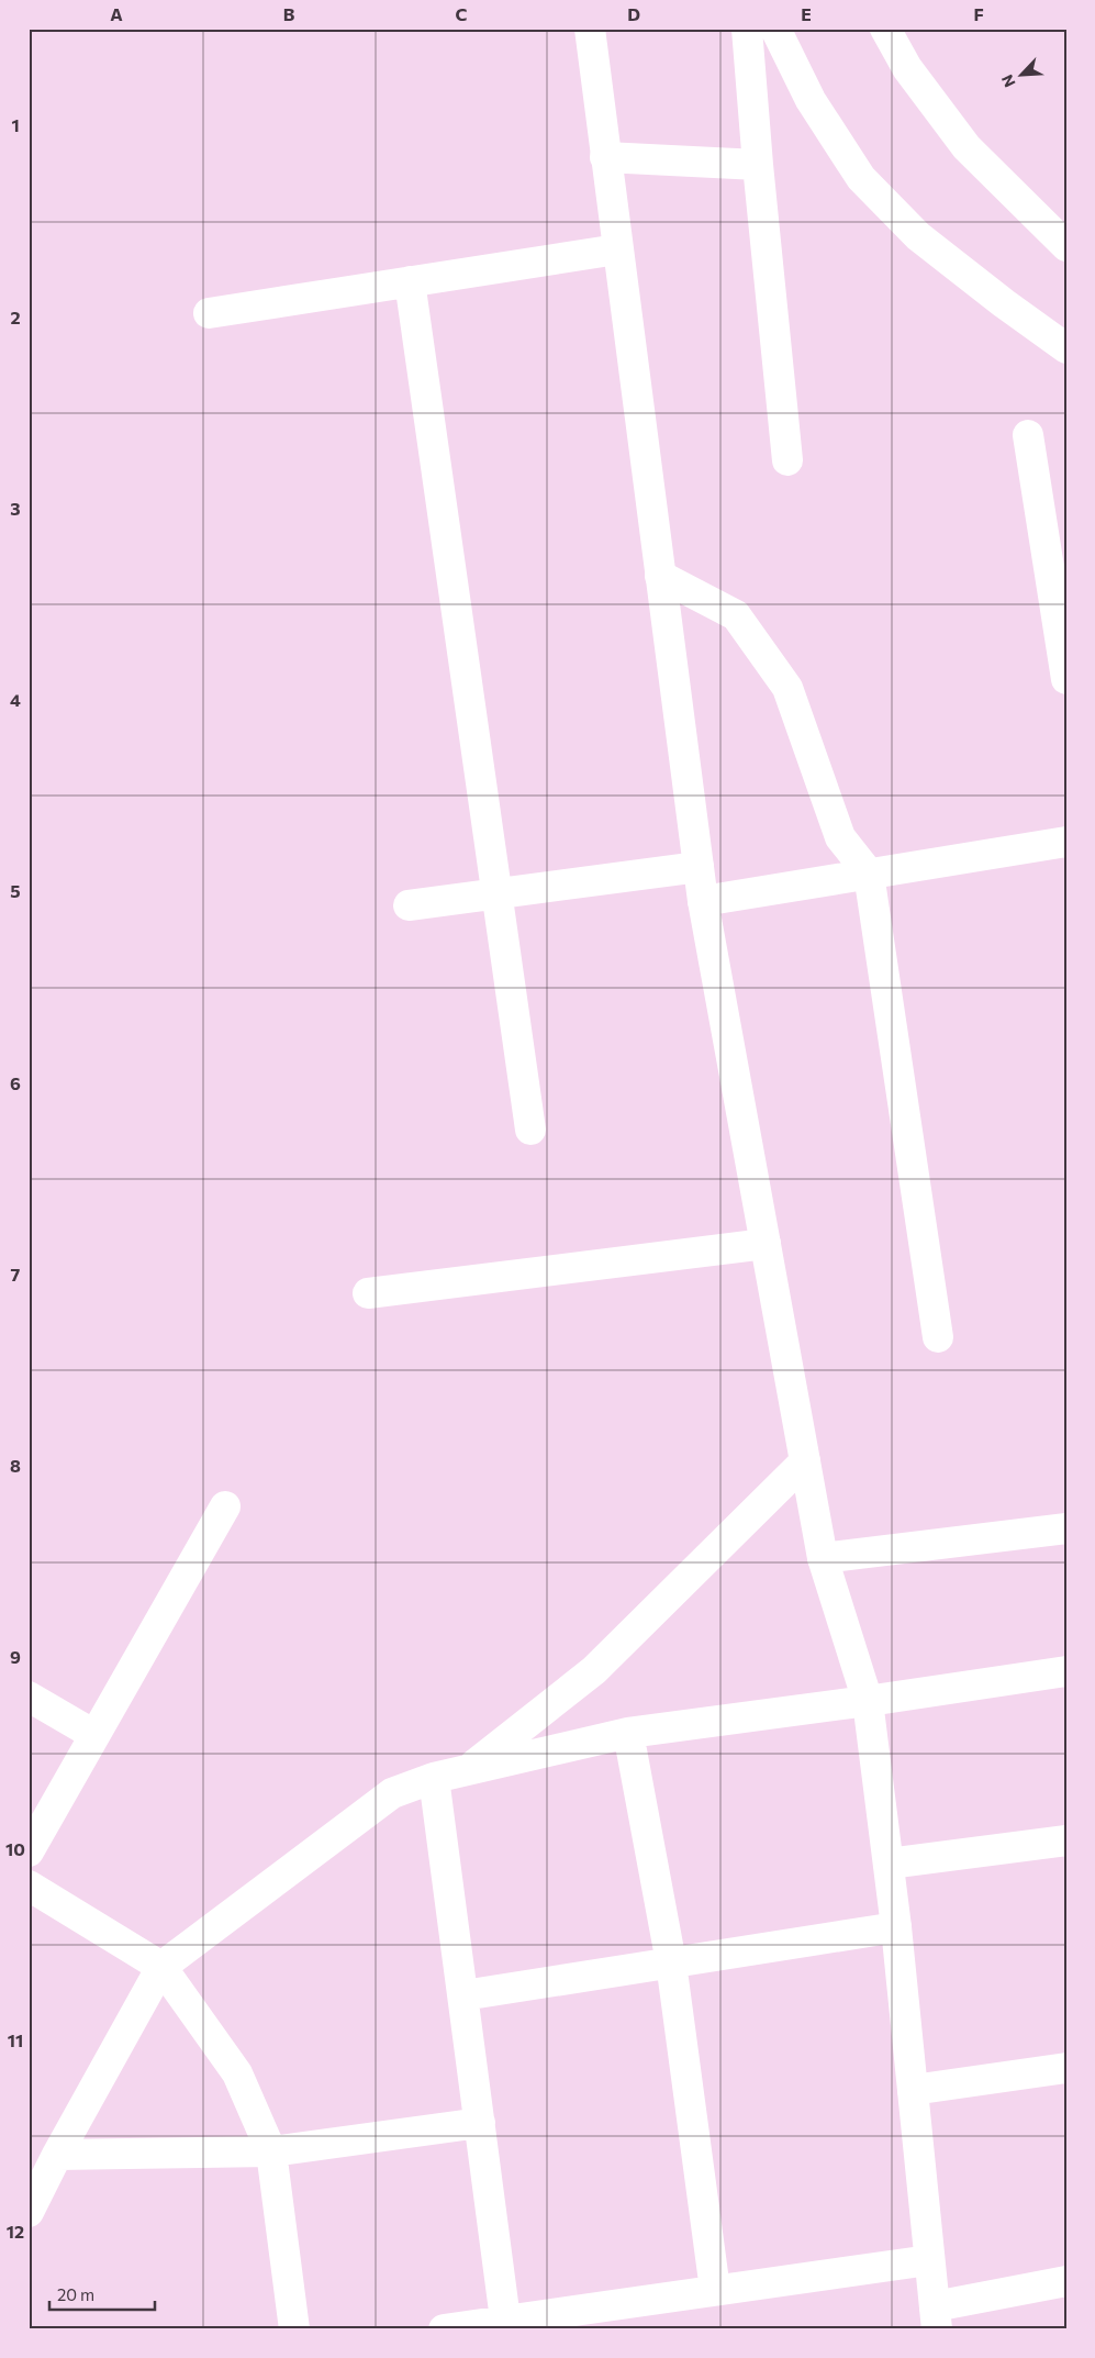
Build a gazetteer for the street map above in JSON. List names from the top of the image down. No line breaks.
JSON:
{"scale_bar":"20 m","north":"bottom left","grid":{"columns":["A","B","C","D","E","F"],"rows":["1","2","3","4","5","6","7","8","9","10","11","12"]}}
